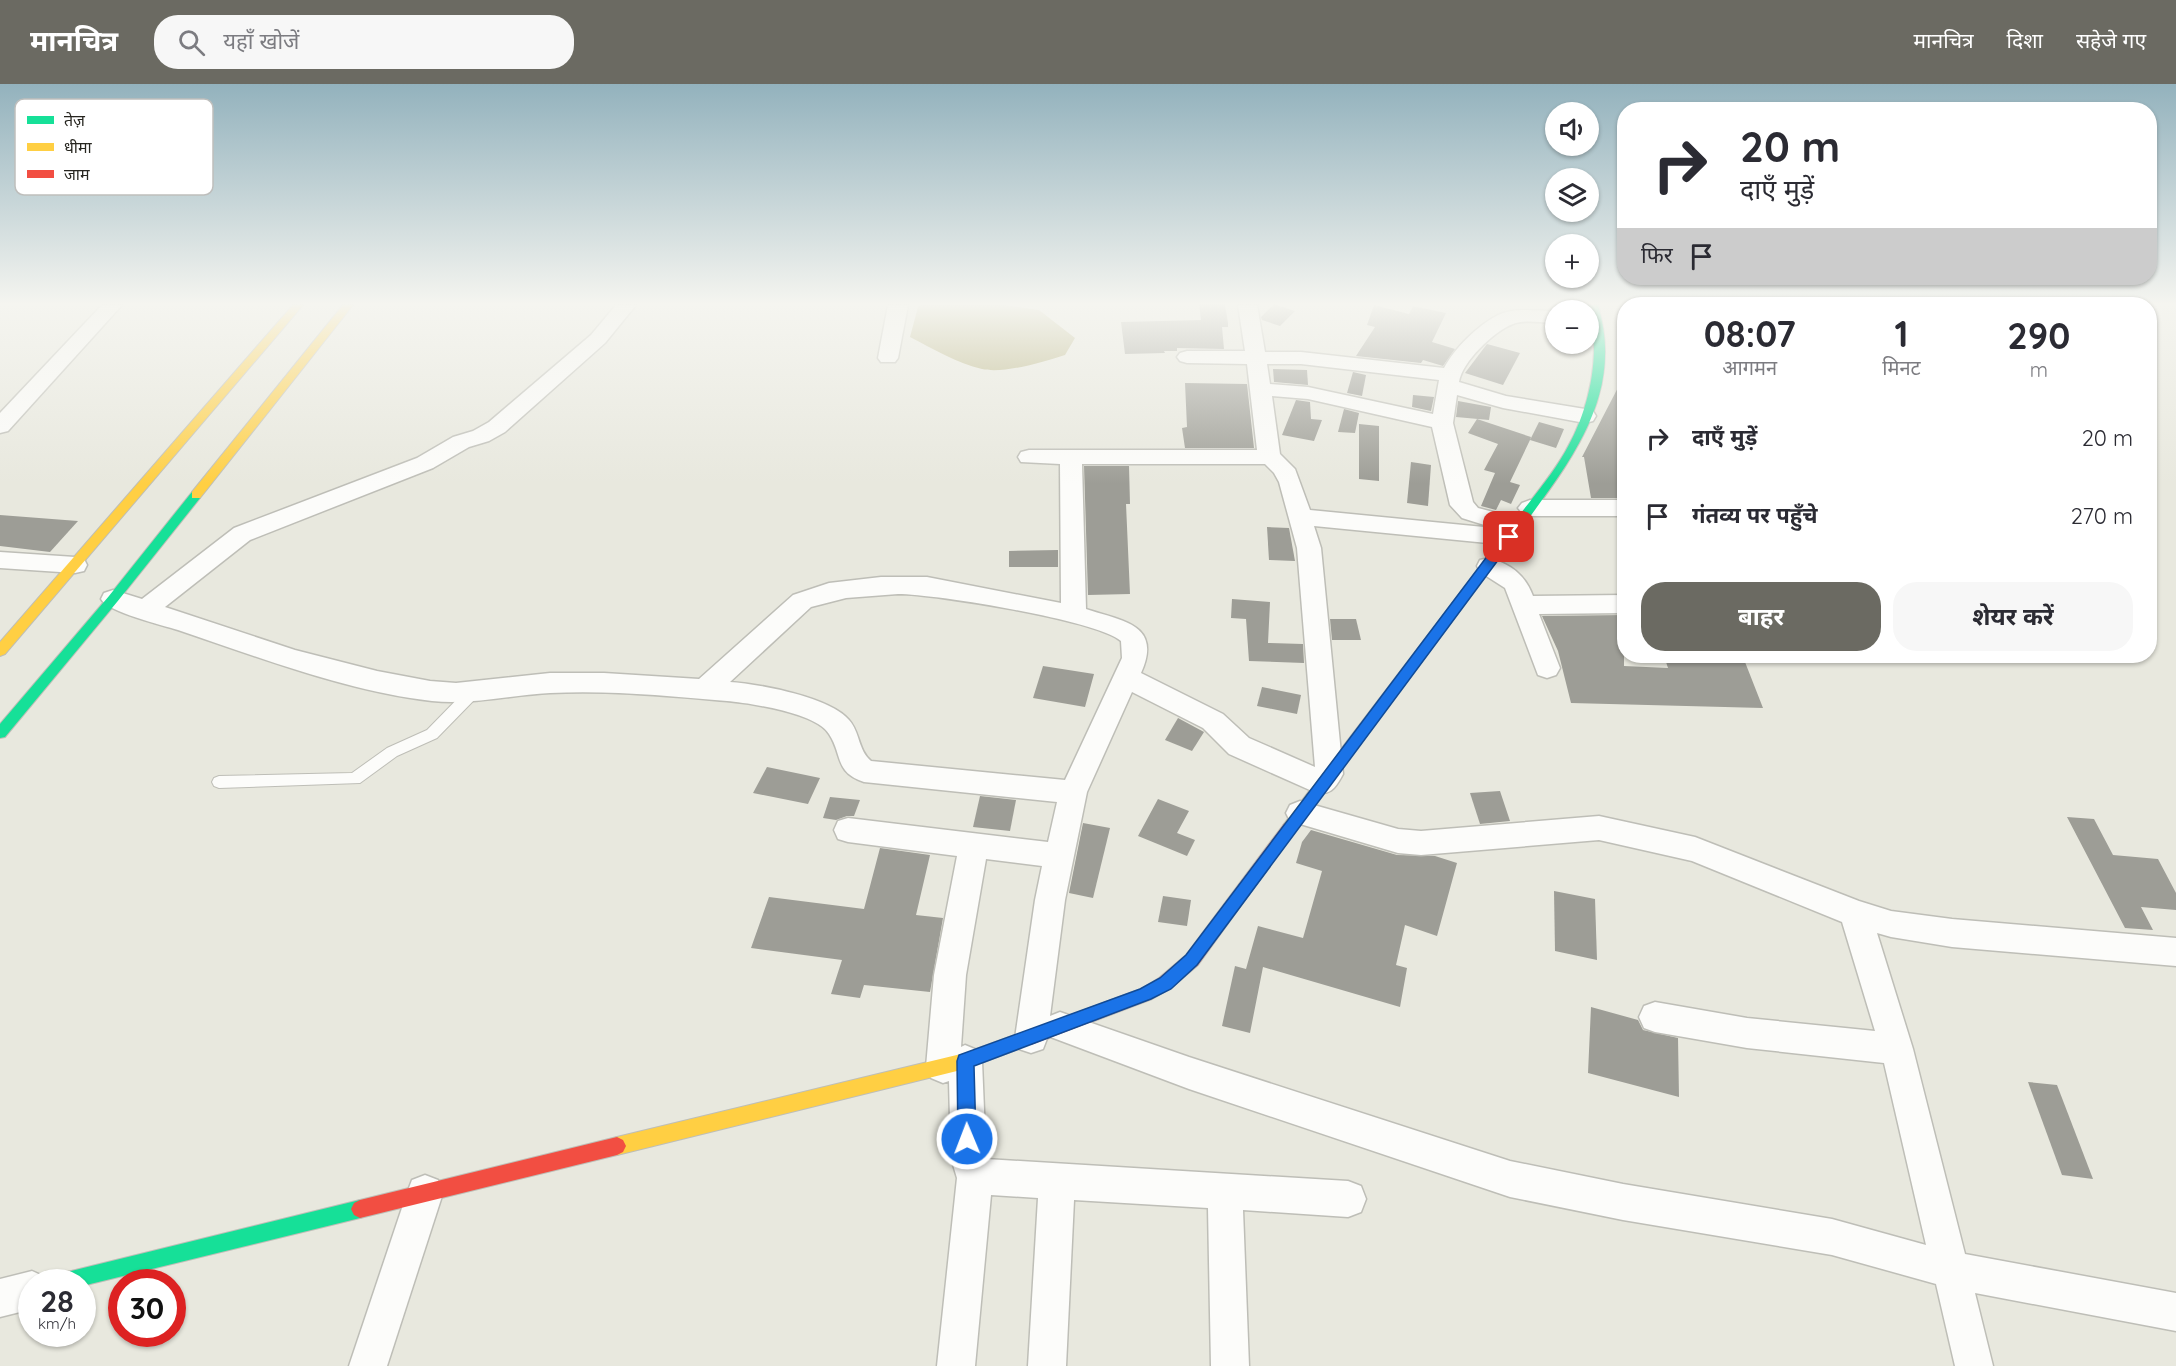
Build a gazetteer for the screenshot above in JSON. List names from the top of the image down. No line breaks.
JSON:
{"legend":["तेज़","धीमा","जाम"],"page":{"header":"मानचित्र","search":"यहाँ खोजें","nav":["मानचित्र","दिशा","सहेजे गए"],"map_buttons":["+","−"],"turn":["20 m","दाएँ मुड़ें"],"then":"फिर","eta":["08:07","आगमन","1","मिनट","290","m"],"list":[{"name":"दाएँ मुड़ें","value":"20 m"},{"name":"गंतव्य पर पहुँचे","value":"270 m"}],"buttons":["बाहर","शेयर करें"],"speed":"28 km/h","limit":"30"}}
